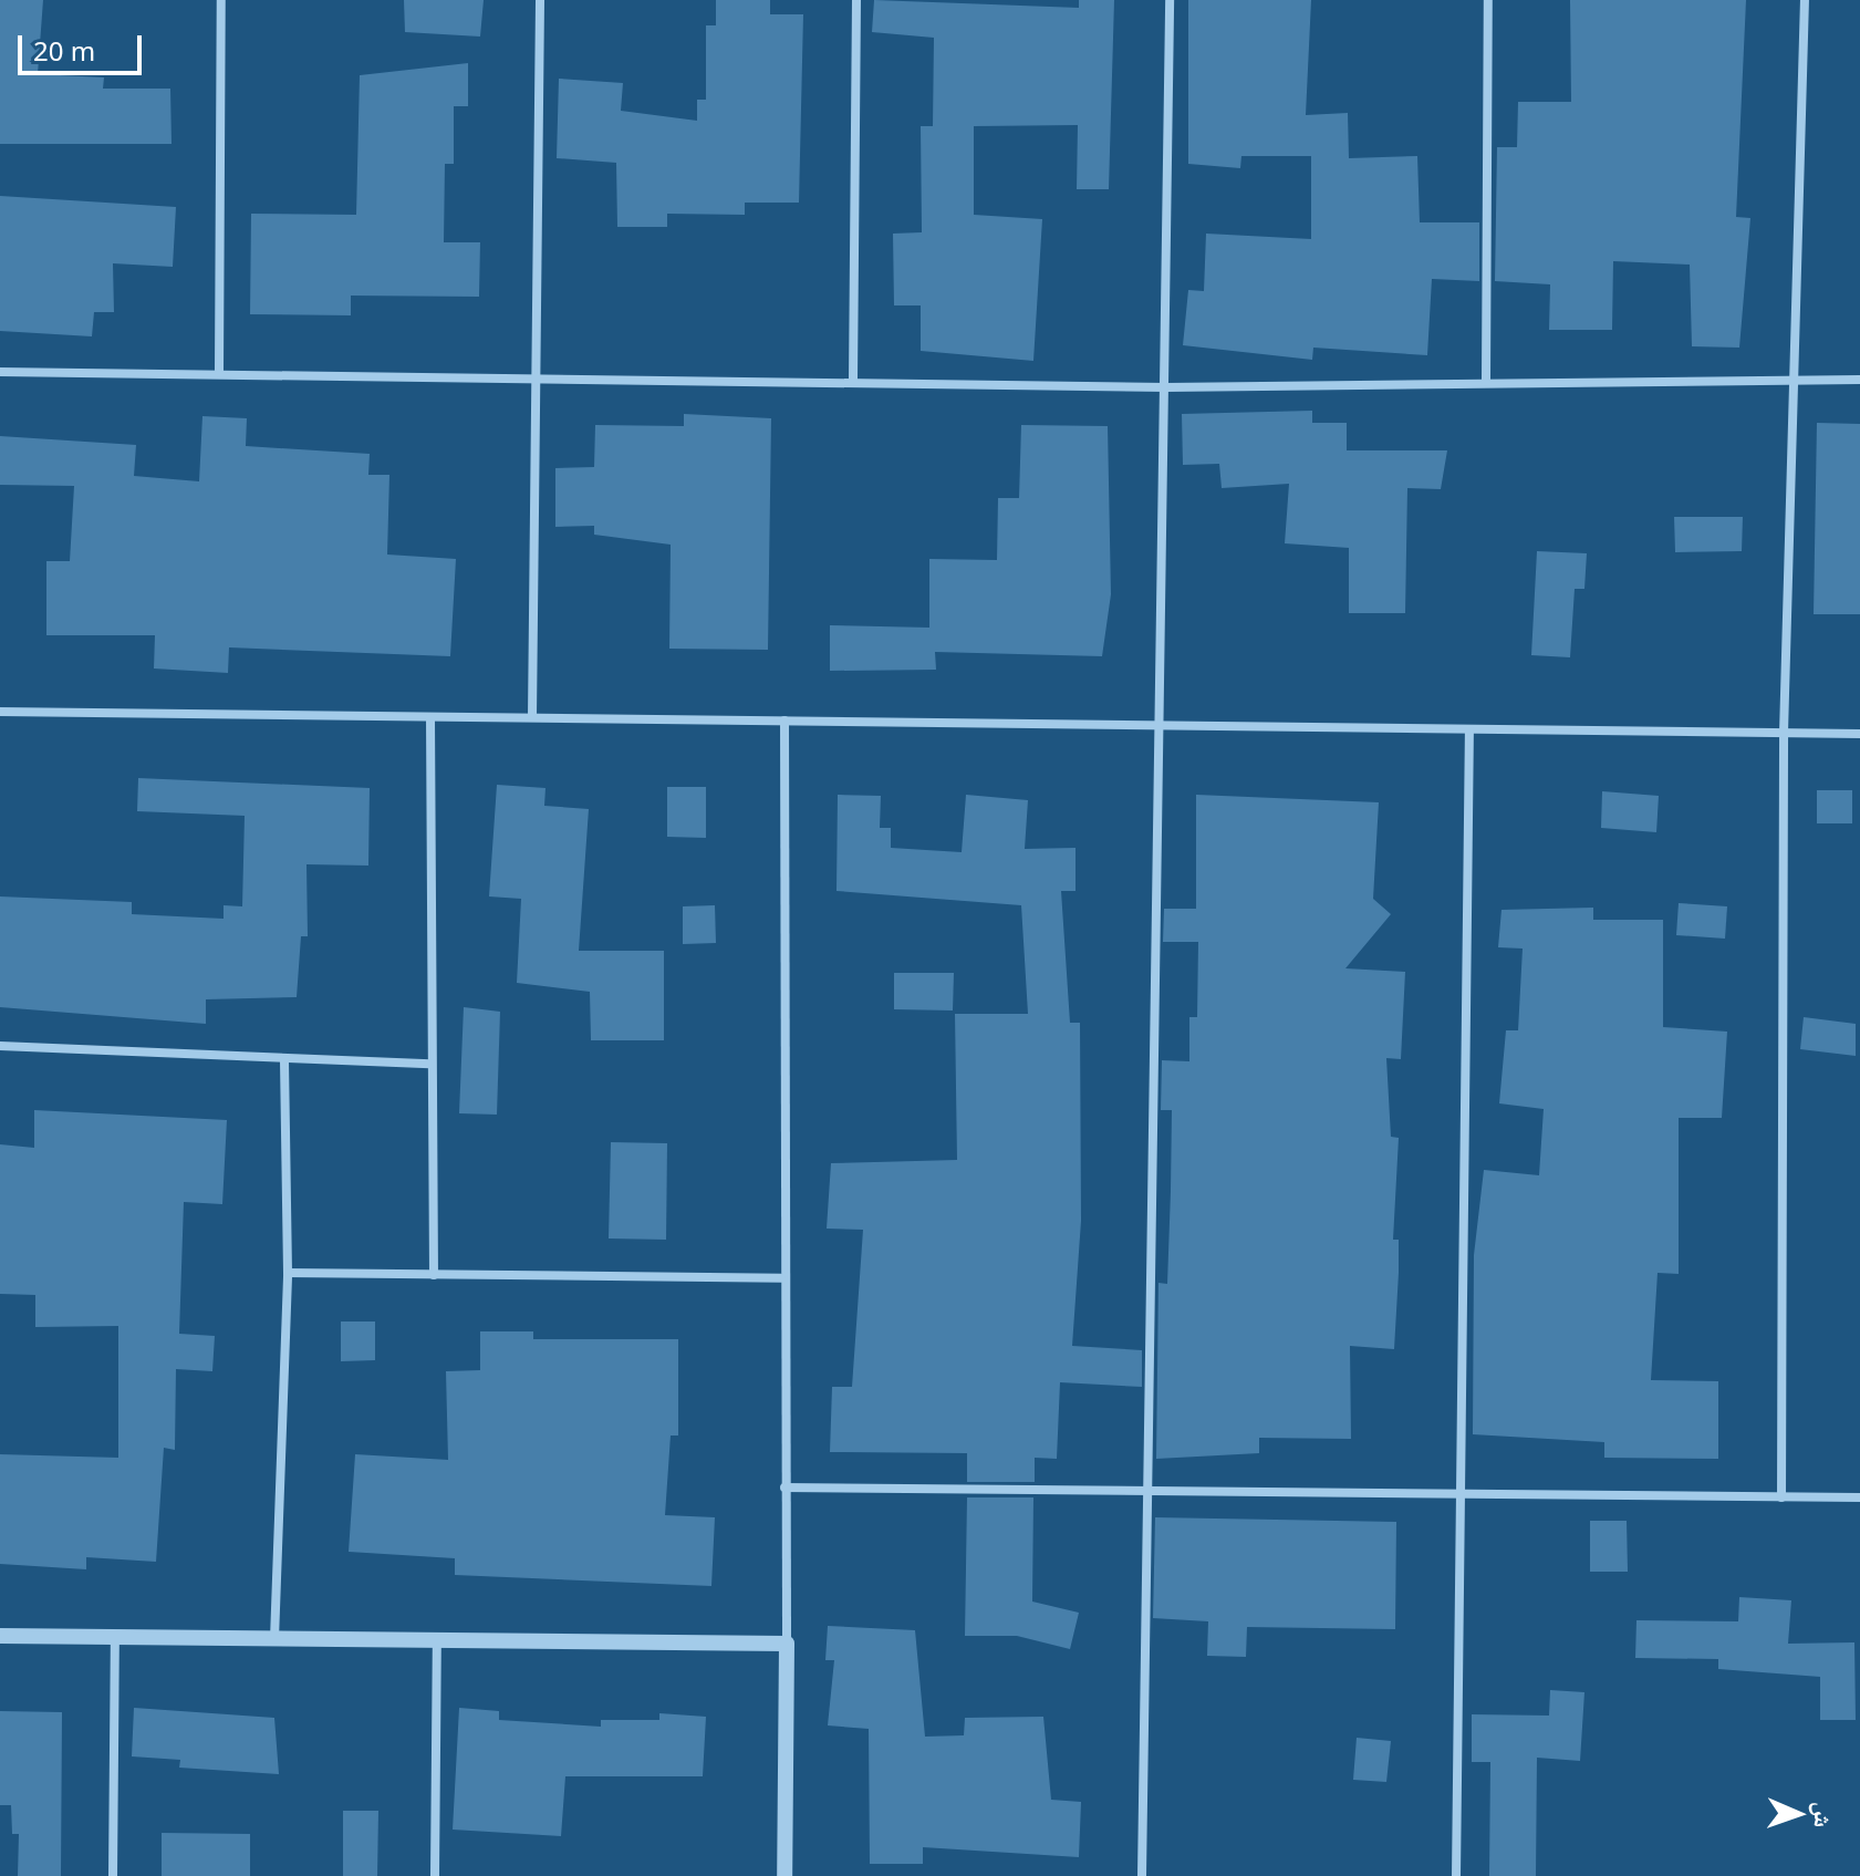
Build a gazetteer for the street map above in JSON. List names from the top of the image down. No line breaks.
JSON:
{"scale_bar":"20 m","north":"right"}
